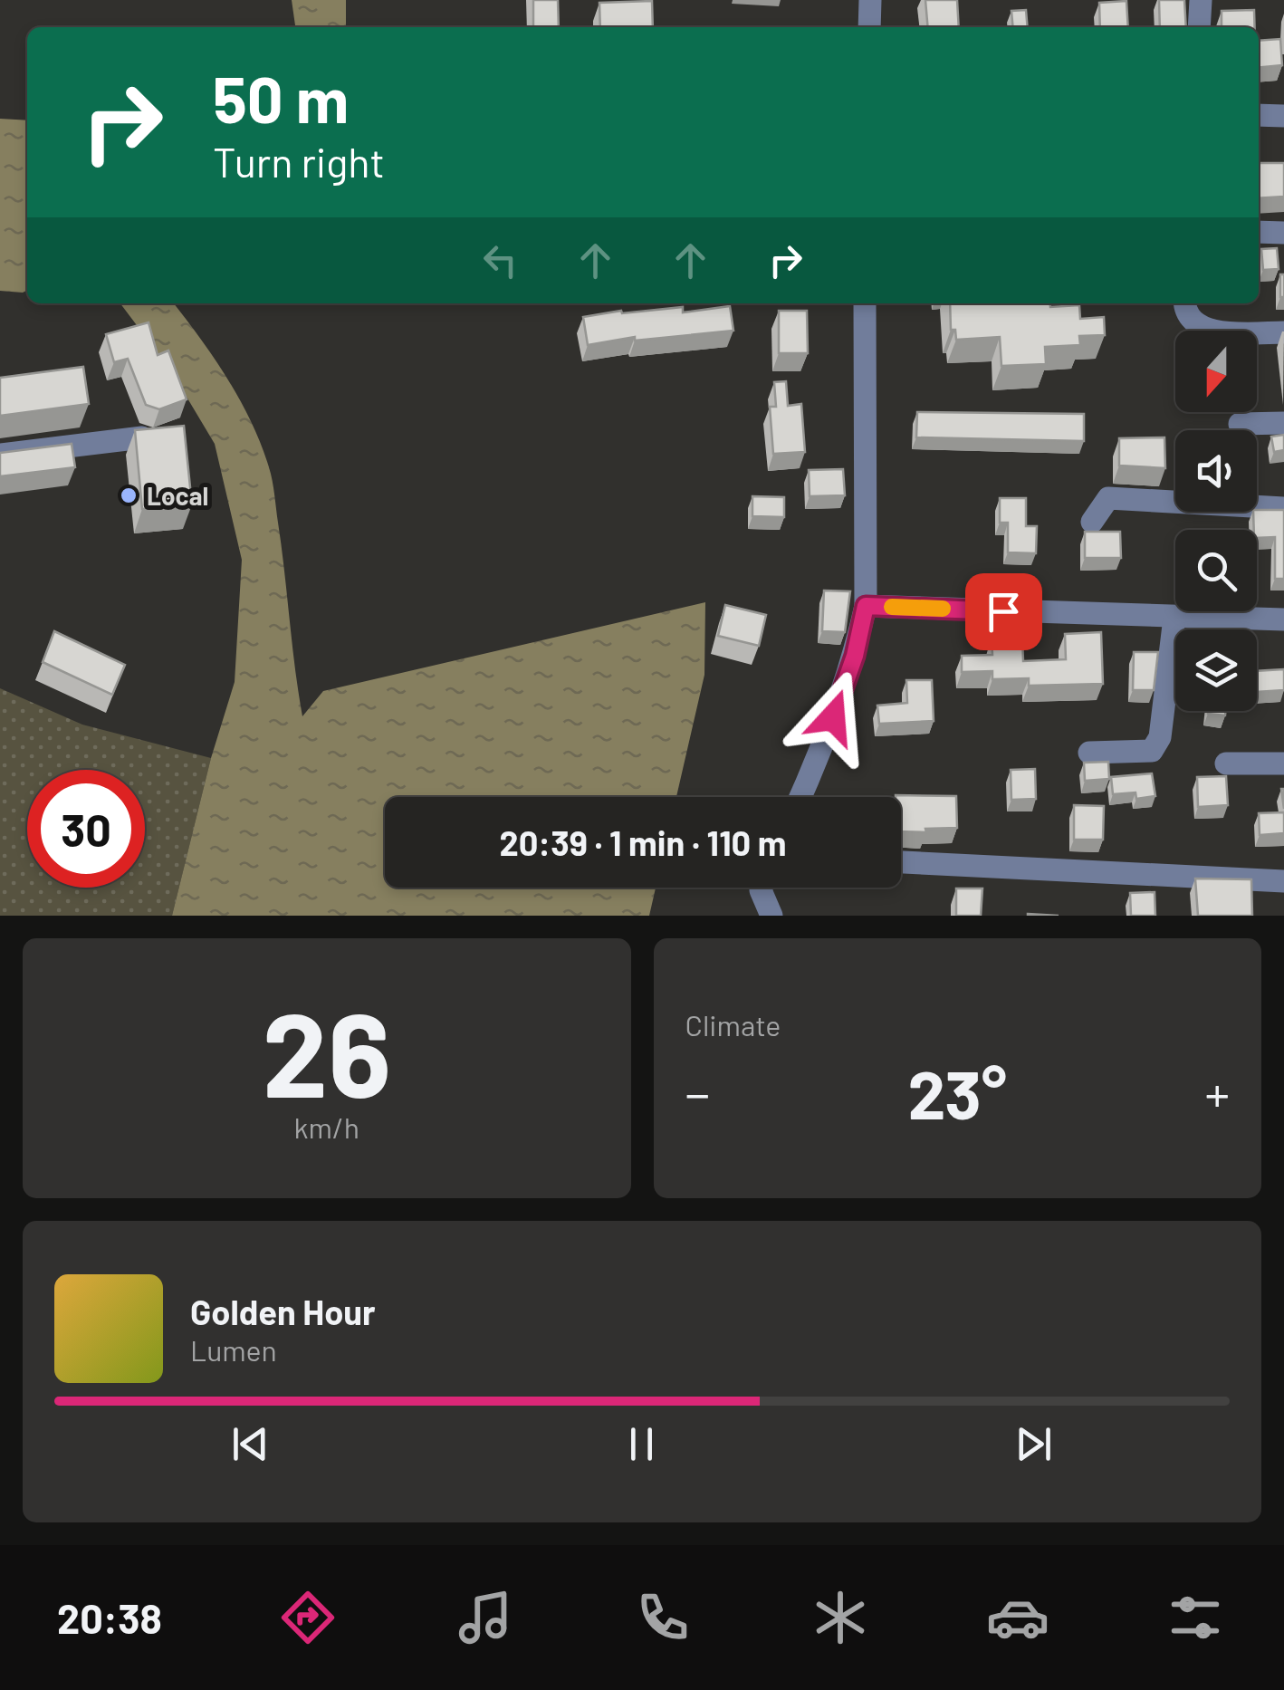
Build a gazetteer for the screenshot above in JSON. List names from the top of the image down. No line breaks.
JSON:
{"places":["Local"],"north":"bottom","page":{"turn":["50 m","Turn right"],"limit":"30","trip":"20:39 · 1 min · 110 m","tile":[["26","km/h"],"Climate"],"heat":["−","23°","+"],"song":["Golden Hour","Lumen"],"tabs":"20:38"}}
